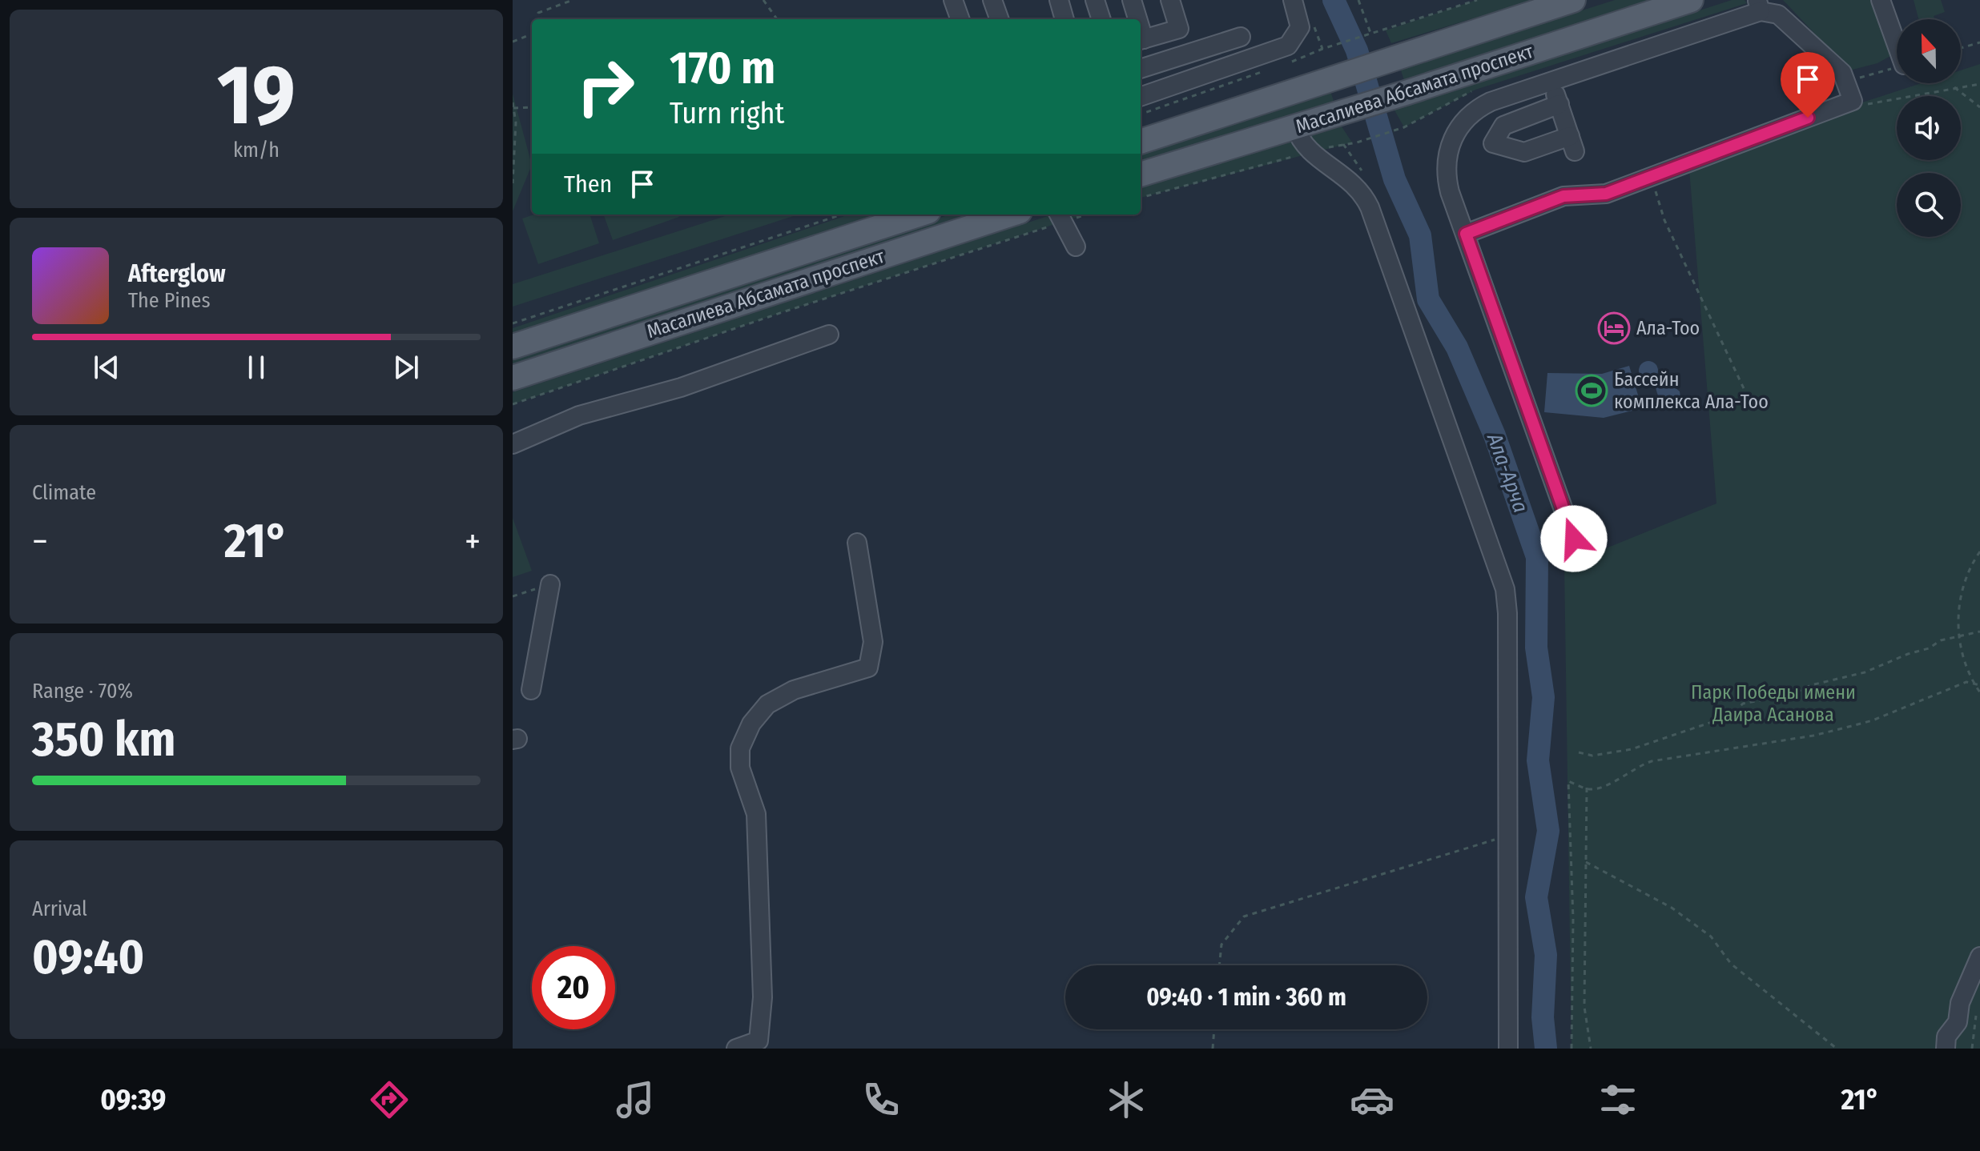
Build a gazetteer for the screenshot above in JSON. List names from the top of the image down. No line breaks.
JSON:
{"streets":{"main road":["Масалиева Абсамата проспект"]},"water":["Ала-Арча"],"parks":["Парк Победы имени Даира Асанова"],"places":{"hotel":["Ала-Тоо"],"sports":["Бассейн комплекса Ала-Тоо"]},"north":"top","page":{"tile":[["19","km/h"],"Climate",["Range · 70%","350 km"],["Arrival","09:40"]],"turn":["170 m","Turn right"],"then":"Then","song":["Afterglow","The Pines"],"heat":["−","21°","+"],"limit":"20","trip":"09:40 · 1 min · 360 m","tabs":["09:39","21°"]}}
